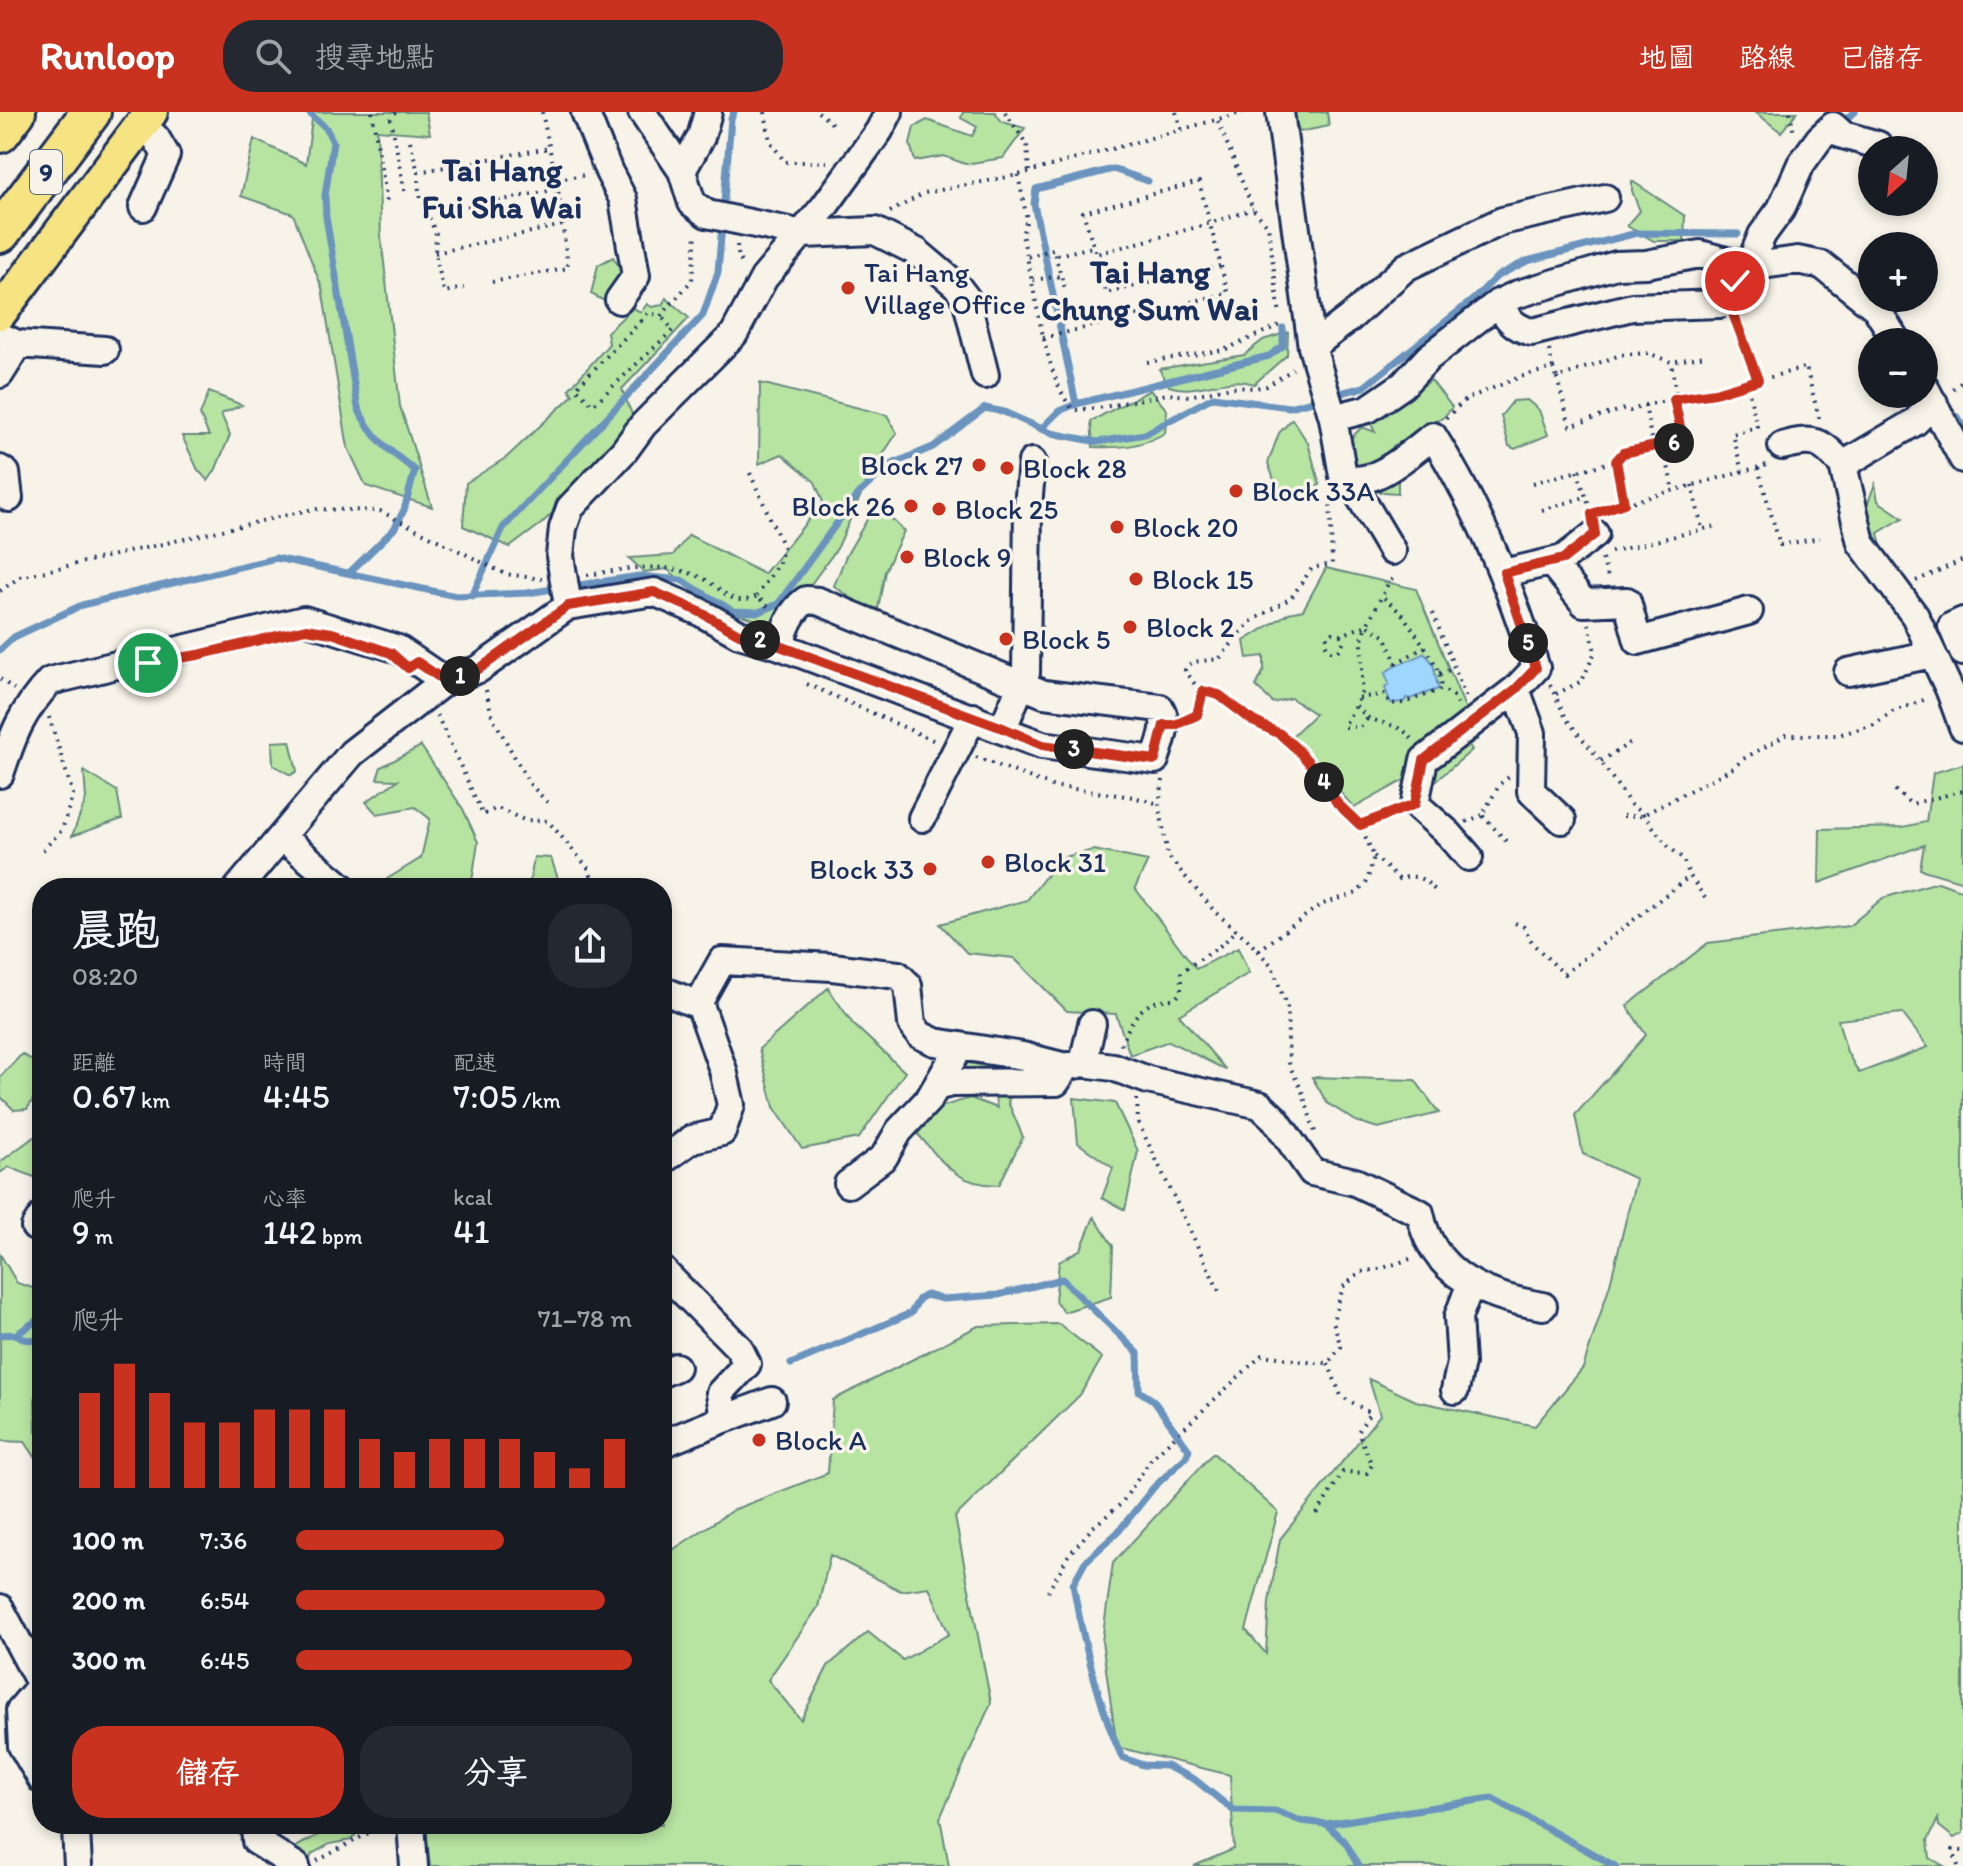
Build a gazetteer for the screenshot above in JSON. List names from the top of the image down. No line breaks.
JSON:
{"streets":{"highway":["9"]},"districts":["Tai Hang Fui Sha Wai","Tai Hang Chung Sum Wai"],"places":["Tai Hang Village Office","Block 27","Block 28","Block 33A","Block 26","Block 25","Block 20","Block 9","Block 15","Block 2","Block 5","Block 31","Block 33","Block A"],"north":"bottom left","page":{"header":"Runloop","search":"搜尋地點","nav":["地圖","路線","已儲存"],"map_buttons":["+","−"],"pins":["6","2","5","1","3","4"],"heading":["晨跑","08:20"],"stats":[["距離","0.67 km"],["時間","4:45"],["配速","7:05 /km"],["爬升","9 m"],["心率","142 bpm"],["kcal","41"]],"chart":["爬升","71–78 m"],"list":[{"name":"100 m","note":"7:36"},{"name":"200 m","note":"6:54"},{"name":"300 m","note":"6:45"}],"buttons":["儲存","分享"]}}
